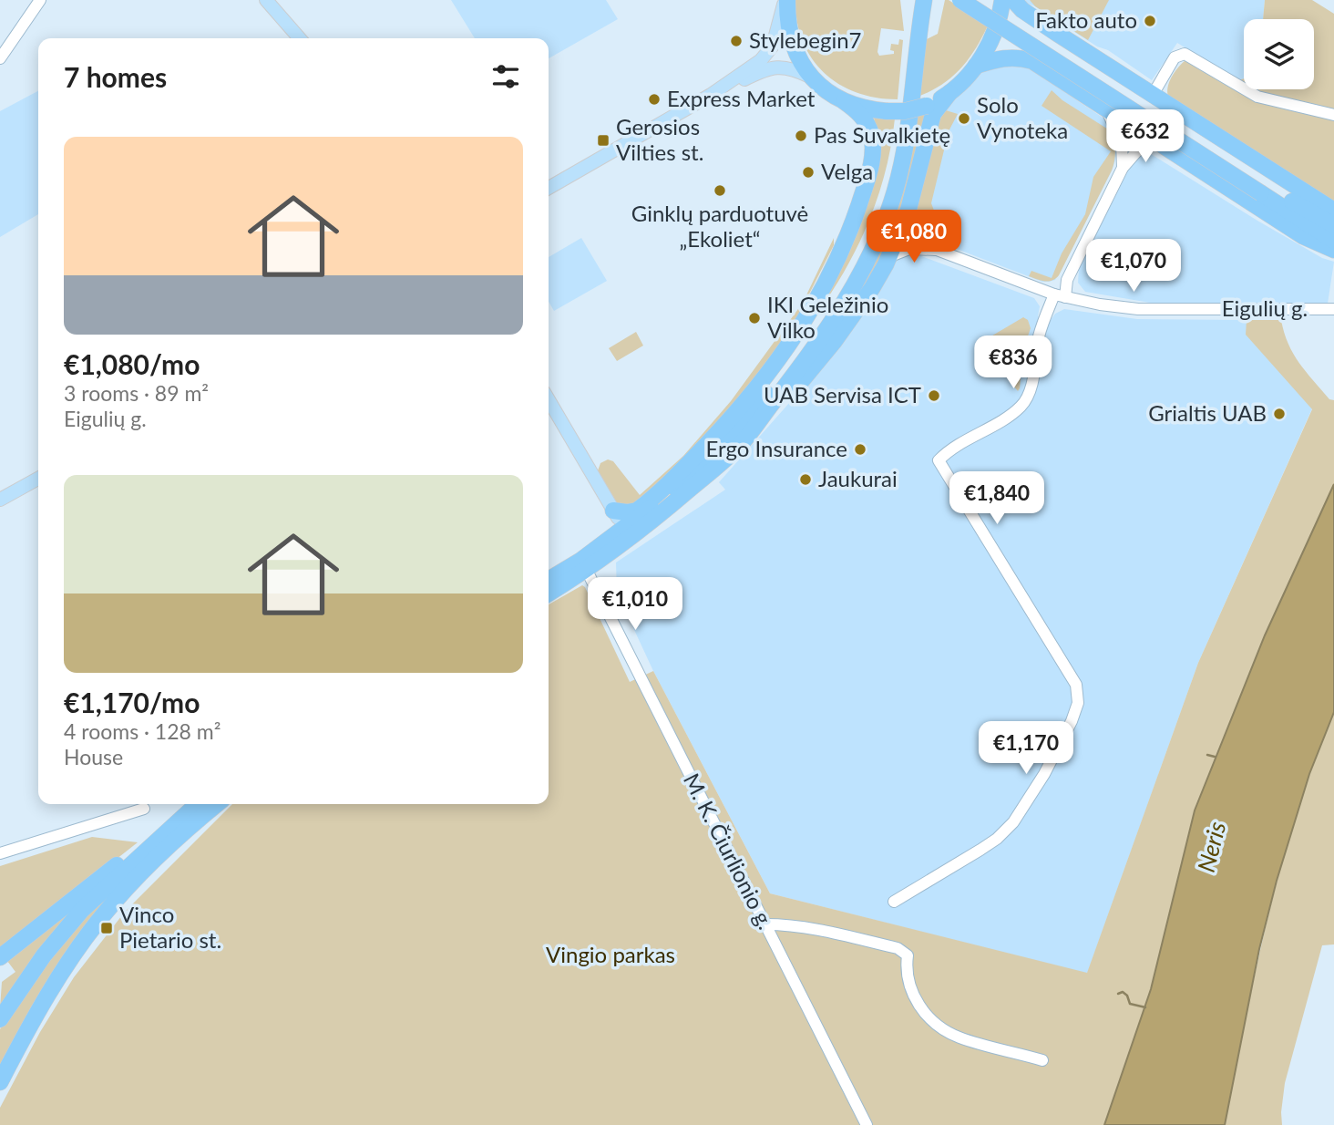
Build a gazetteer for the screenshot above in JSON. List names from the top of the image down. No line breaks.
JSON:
{"streets":{"street":["Eigulių g.","M. K. Čiurlionio g."]},"water":["Neris"],"parks":["Vingio parkas"],"places":{"other":["Fakto auto","Stylebegin7","Express Market","Solo Vynoteka","Pas Suvalkietę","Velga","Ginklų parduotuvė „Ekoliet“","IKI Geležinio Vilko","UAB Servisa ICT","Grialtis UAB","Ergo Insurance","Jaukurai"],"transit":["Gerosios Vilties st.","Vinco Pietario st."]},"page":{"heading":"7 homes","price":["€632","€1,080","€1,070","€836","€1,840","€1,010","€1,170"],"list":[{"name":"€1,080/mo","note":"3 rooms · 89 m² · Eigulių g."},{"name":"€1,170/mo","note":"4 rooms · 128 m² · House"}]}}
